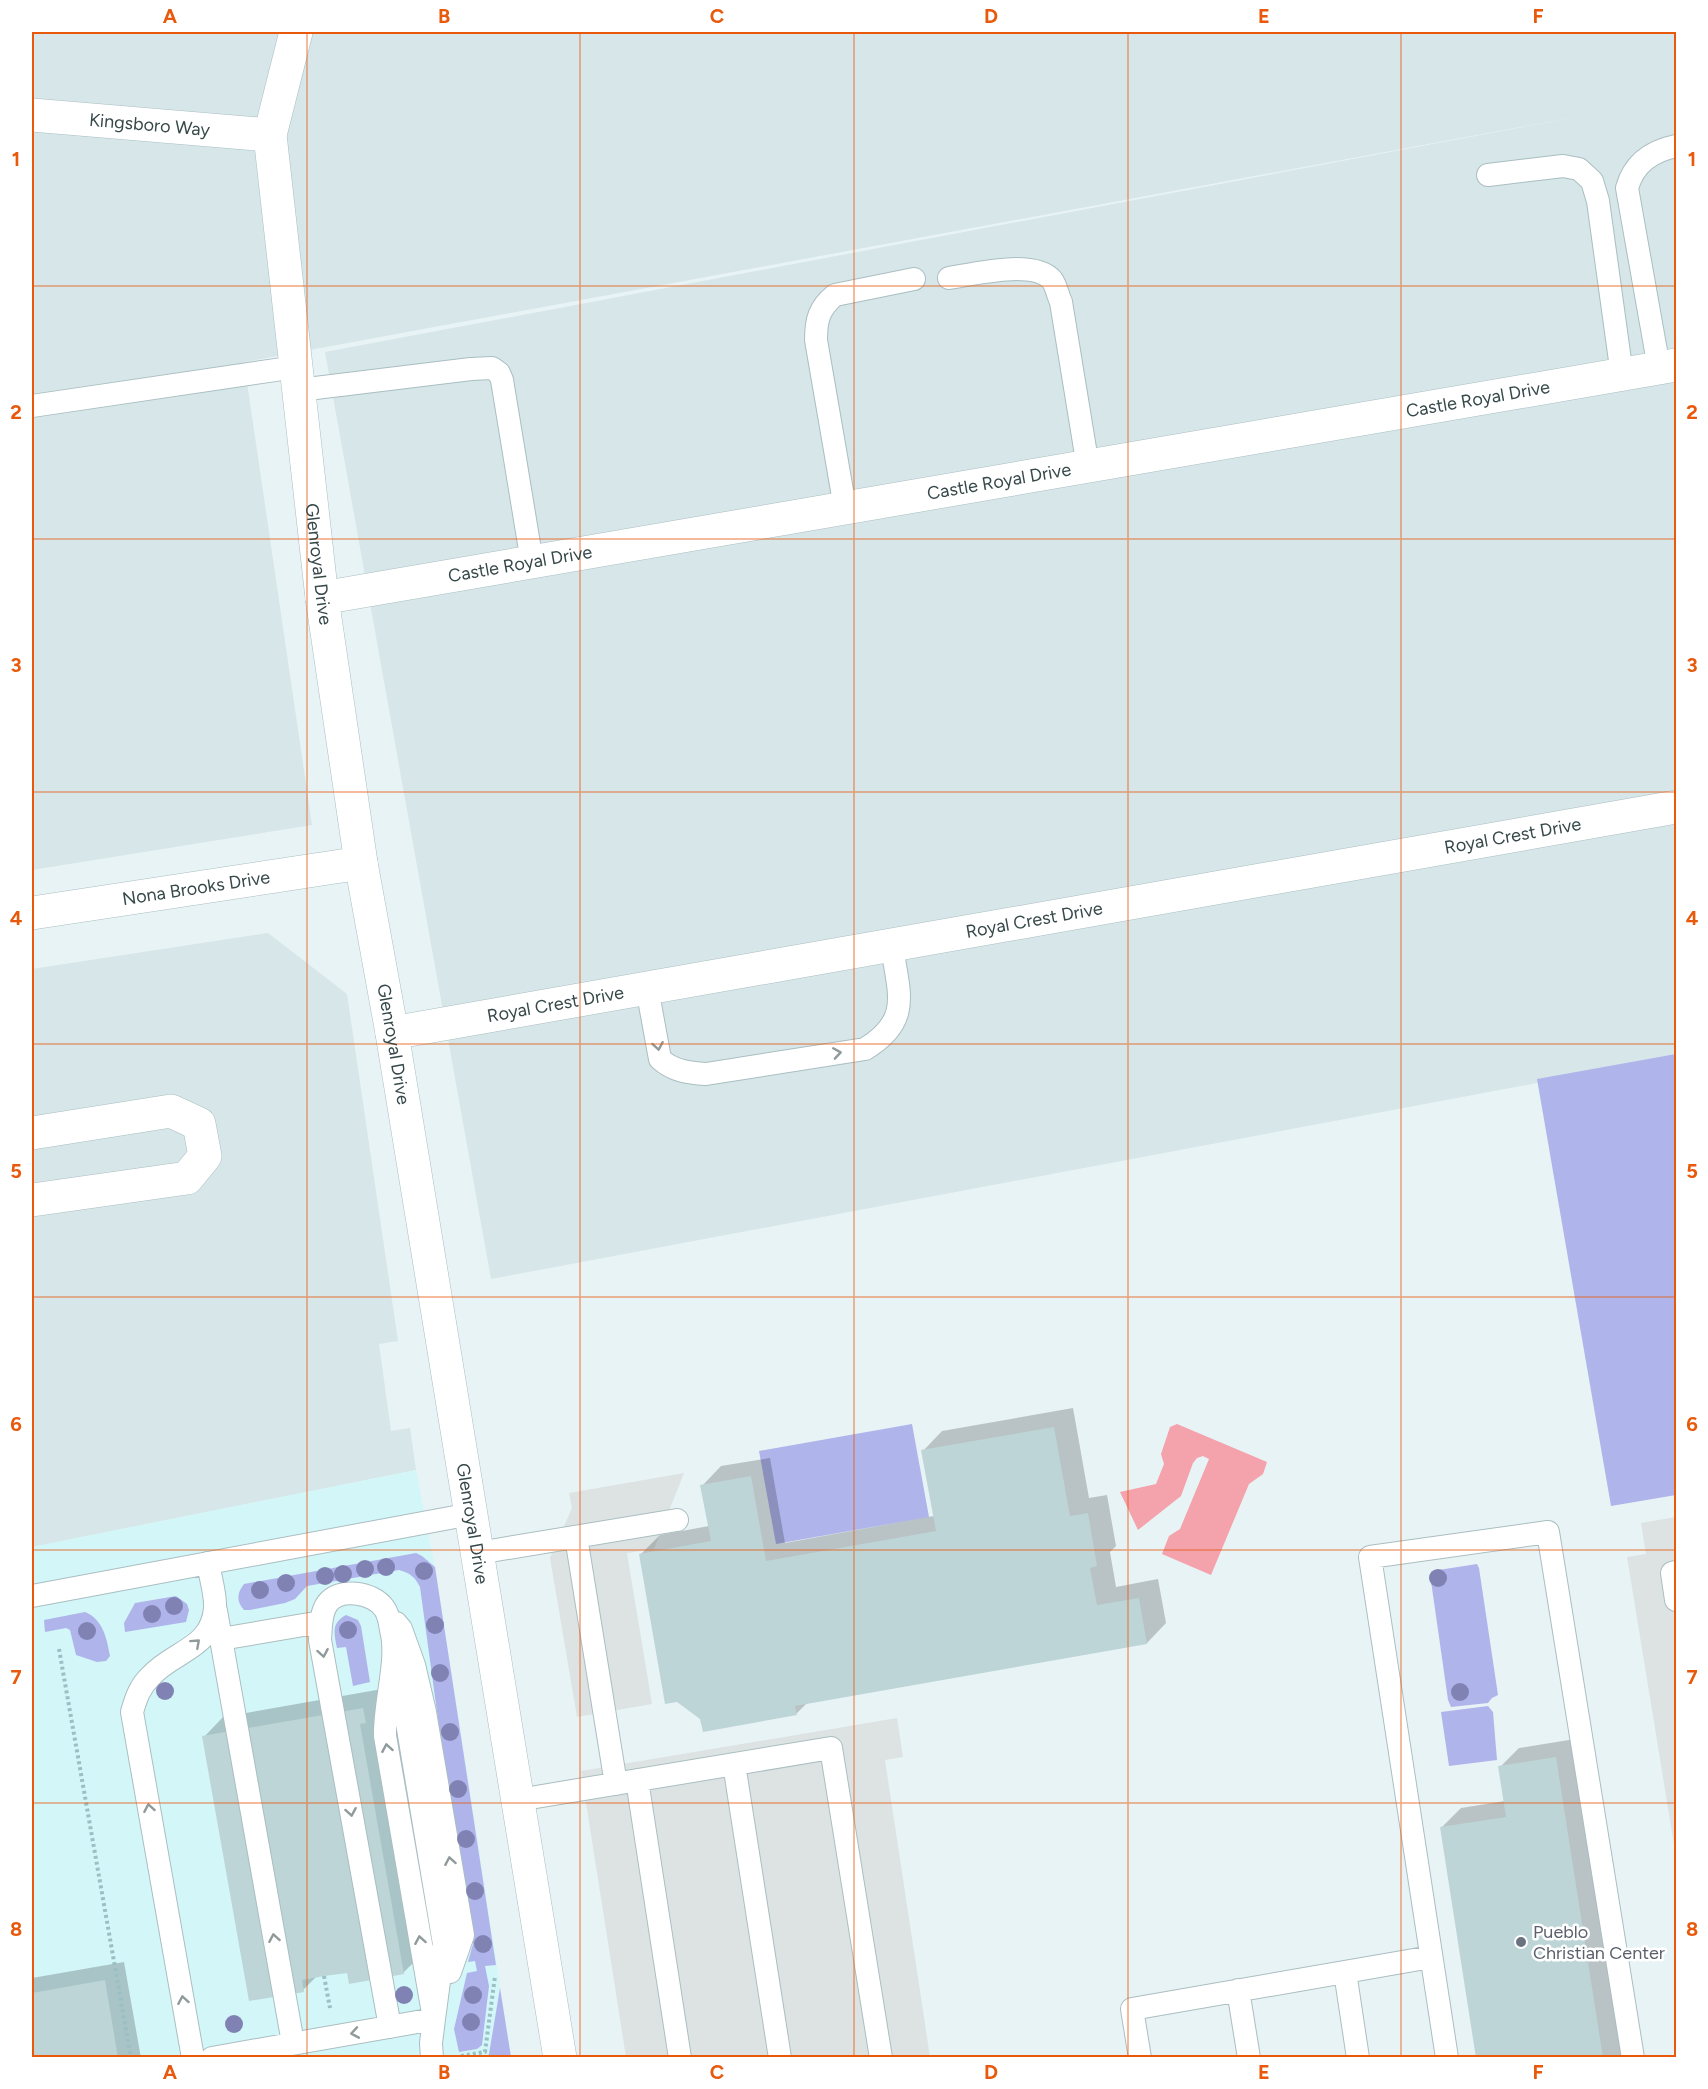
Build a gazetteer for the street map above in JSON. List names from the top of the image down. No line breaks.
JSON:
{"streets":{"street":["Kingsboro Way","Castle Royal Drive","Glenroyal Drive","Royal Crest Drive","Nona Brooks Drive"]},"crossings":[["Kingsboro Way","Glenroyal Drive"],["Castle Royal Drive","Glenroyal Drive"],["Glenroyal Drive","Royal Crest Drive"],["Glenroyal Drive","Nona Brooks Drive"]],"places":["Pueblo Christian Center"],"grid":{"columns":["A","B","C","D","E","F"],"rows":["1","2","3","4","5","6","7","8"]}}
